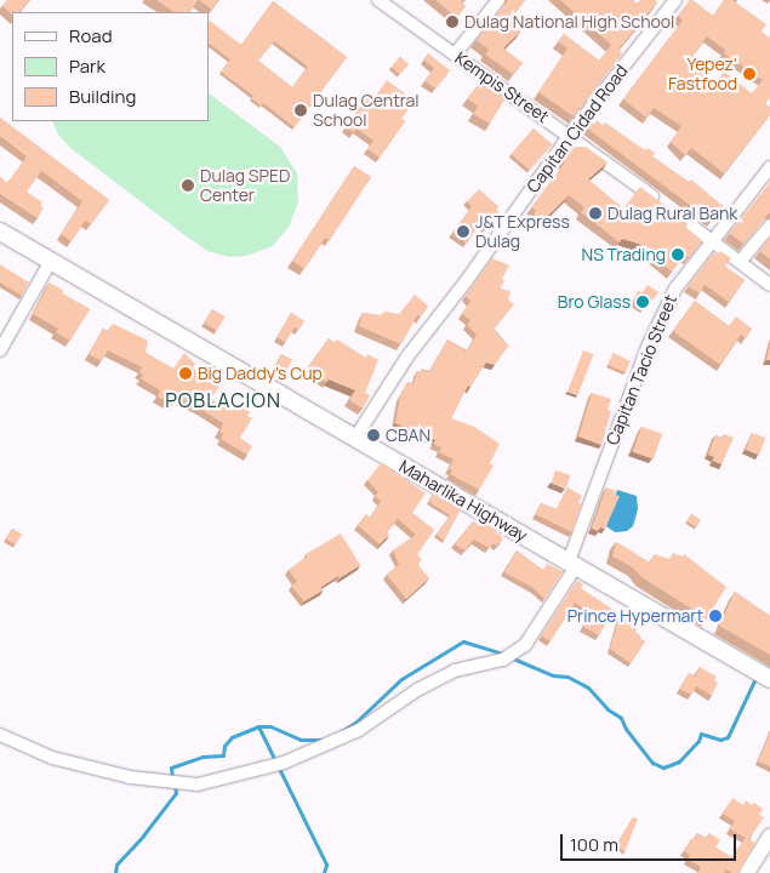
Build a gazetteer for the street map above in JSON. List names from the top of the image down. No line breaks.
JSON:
{"streets":{"highway":["Maharlika Highway"],"street":["Kempis Street","Capitan Cidad Road","Capitan Tacio Street"]},"crossings":[["Kempis Street","Capitan Cidad Road"],["Kempis Street","Capitan Tacio Street"],["Capitan Cidad Road","Maharlika Highway"],["Capitan Tacio Street","Maharlika Highway"]],"districts":["POBLACION"],"places":["Dulag National High School","Yepez' Fastfood","Dulag Central School","Dulag SPED Center","Dulag Rural Bank","J&T Express Dulag","NS Trading","Bro Glass","Big Daddy's Cup","CBAN","Prince Hypermart"],"legend":["Road","Park","Building"],"scale_bar":"100 m"}
